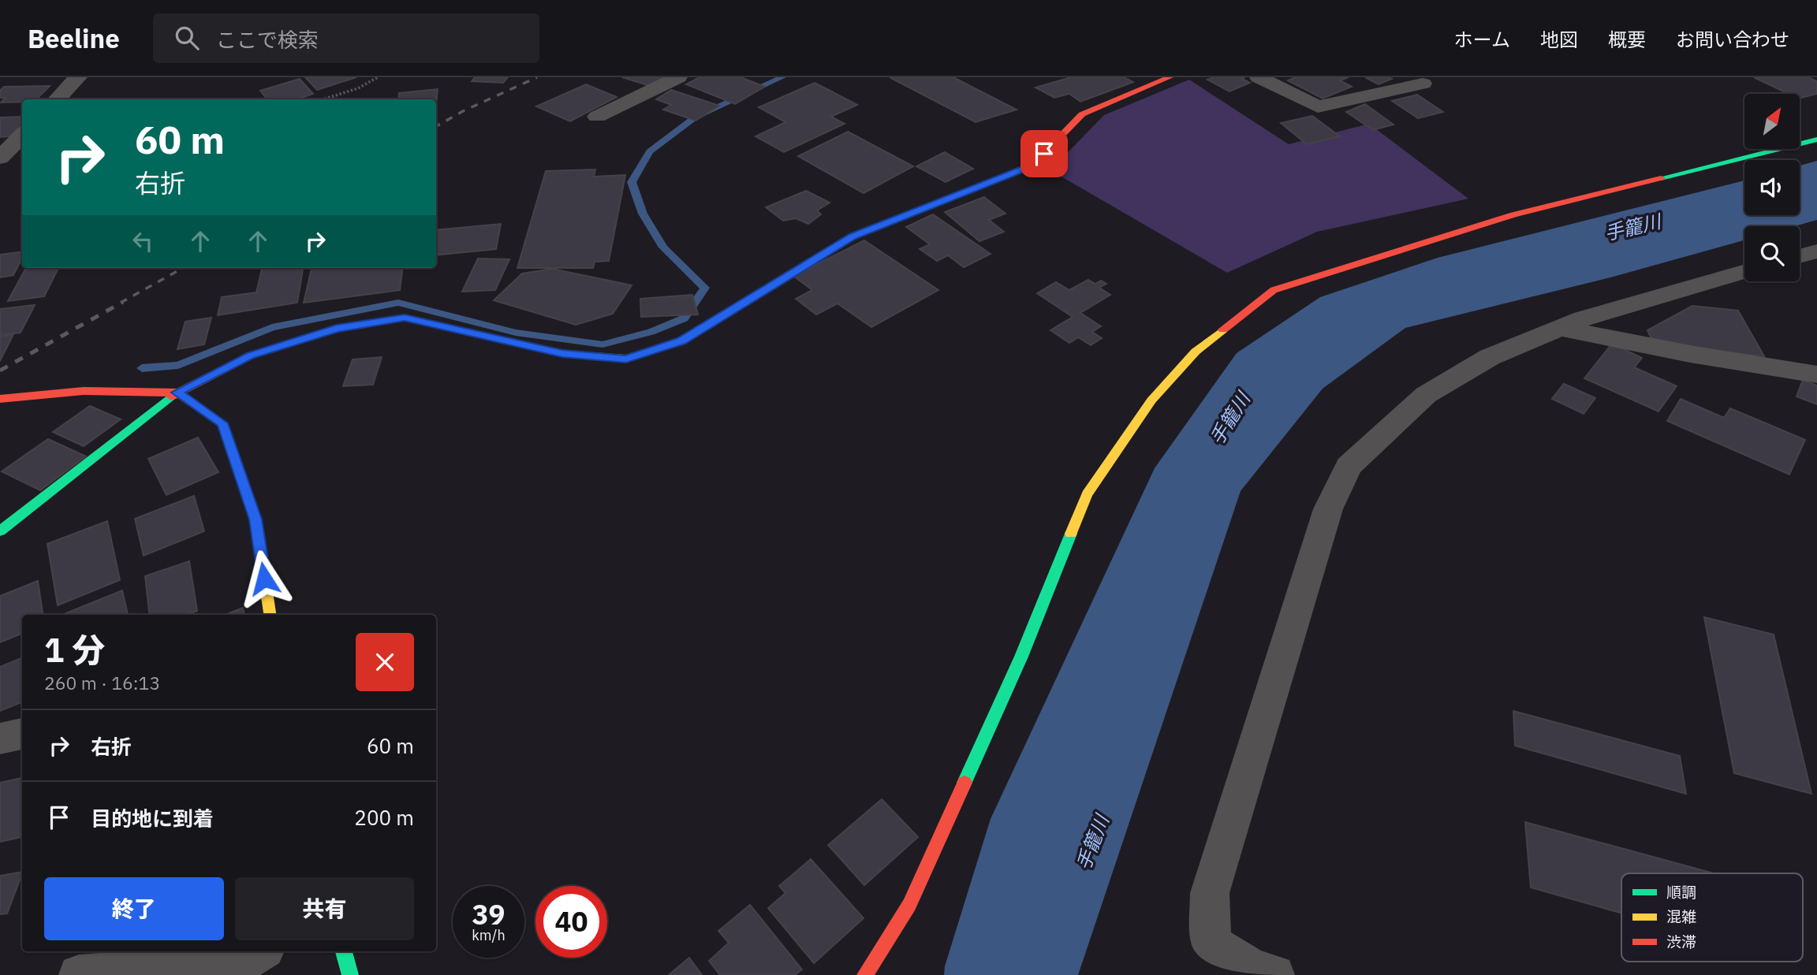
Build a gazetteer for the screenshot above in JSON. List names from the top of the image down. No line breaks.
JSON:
{"water":["手籠川"],"legend":["順調","混雑","渋滞"],"north":"top right","page":{"header":"Beeline","search":"ここで検索","nav":["ホーム","地図","概要","お問い合わせ"],"turn":["60 m","右折"],"heading":["1 分","260 m · 16:13"],"list":[{"name":"右折","value":"60 m"},{"name":"目的地に到着","value":"200 m"}],"buttons":["終了","共有"],"speed":"39 km/h","limit":"40"}}
